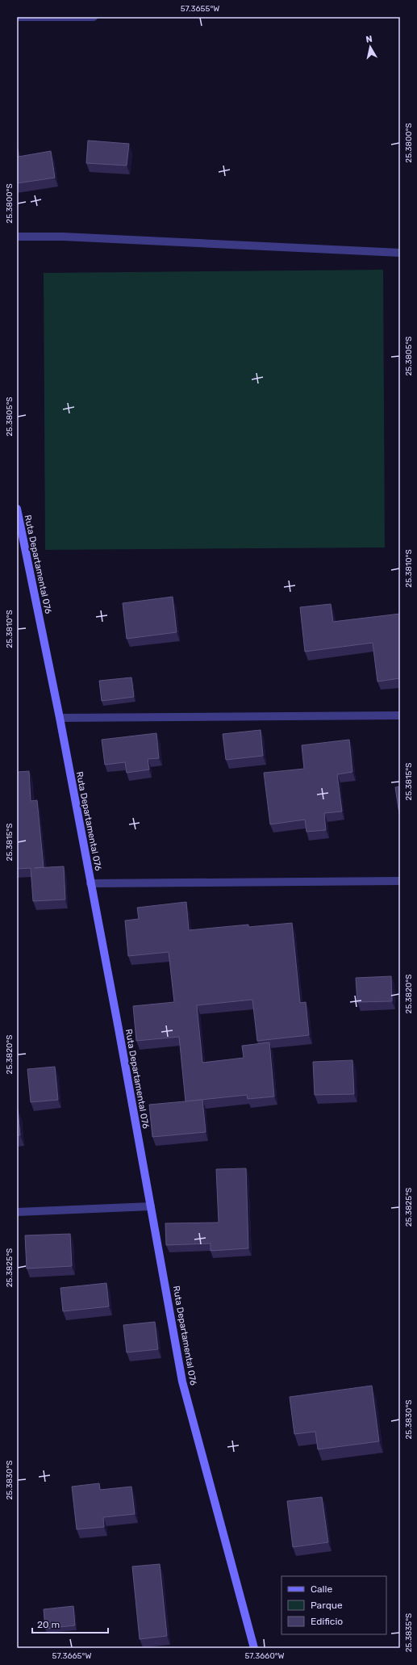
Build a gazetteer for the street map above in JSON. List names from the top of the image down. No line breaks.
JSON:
{"streets":{"main road":["Ruta Departamental 076"]},"legend":["Calle","Parque","Edificio"],"scale_bar":"20 m","north":"top","coordinates":["57.3655°W","25.3800°S","25.3805°S","25.3810°S","25.3815°S","25.3820°S","25.3825°S","25.3830°S","25.3835°S","57.3665°W","57.3660°W"]}
